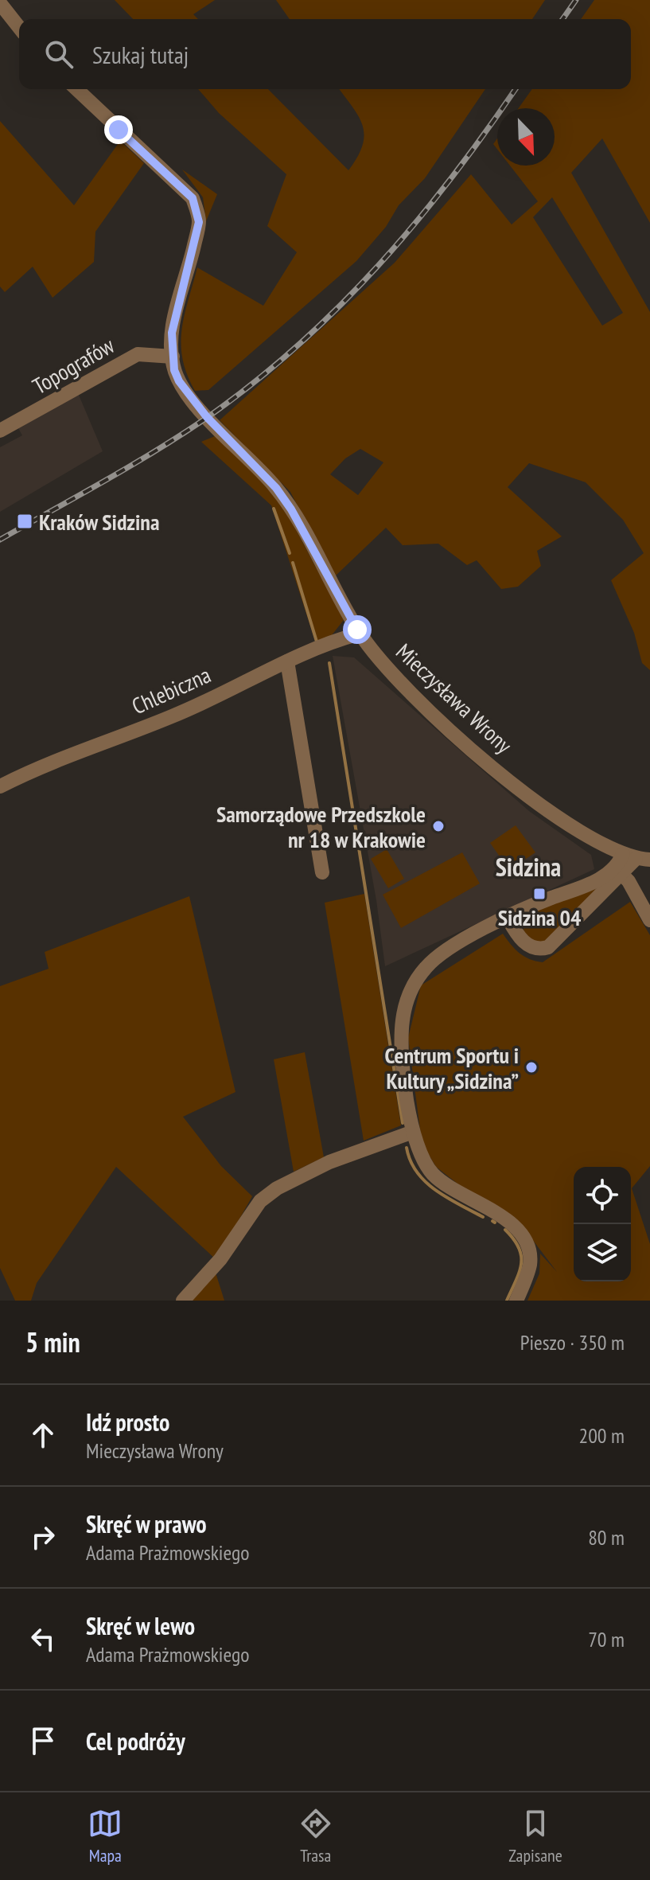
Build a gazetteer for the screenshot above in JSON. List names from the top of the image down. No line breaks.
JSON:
{"streets":{"street":["Topografów","Chlebiczna","Mieczysława Wrony"]},"crossings":[["Topografów","Mieczysława Wrony"],["Chlebiczna","Mieczysława Wrony"]],"districts":["Sidzina"],"places":{"transit":["Kraków Sidzina","Sidzina 04"],"other":["Samorządowe Przedszkole nr 18 w Krakowie","Centrum Sportu i Kultury „Sidzina”"]},"north":"bottom right","page":{"search":"Szukaj tutaj","heading":["5 min","Pieszo · 350 m"],"list":[["Idź prosto","Mieczysława Wrony","200 m"],["Skręć w prawo","Adama Prażmowskiego","80 m"],["Skręć w lewo","Adama Prażmowskiego","70 m"],"Cel podróży"],"nav":["Mapa","Trasa","Zapisane"]}}
